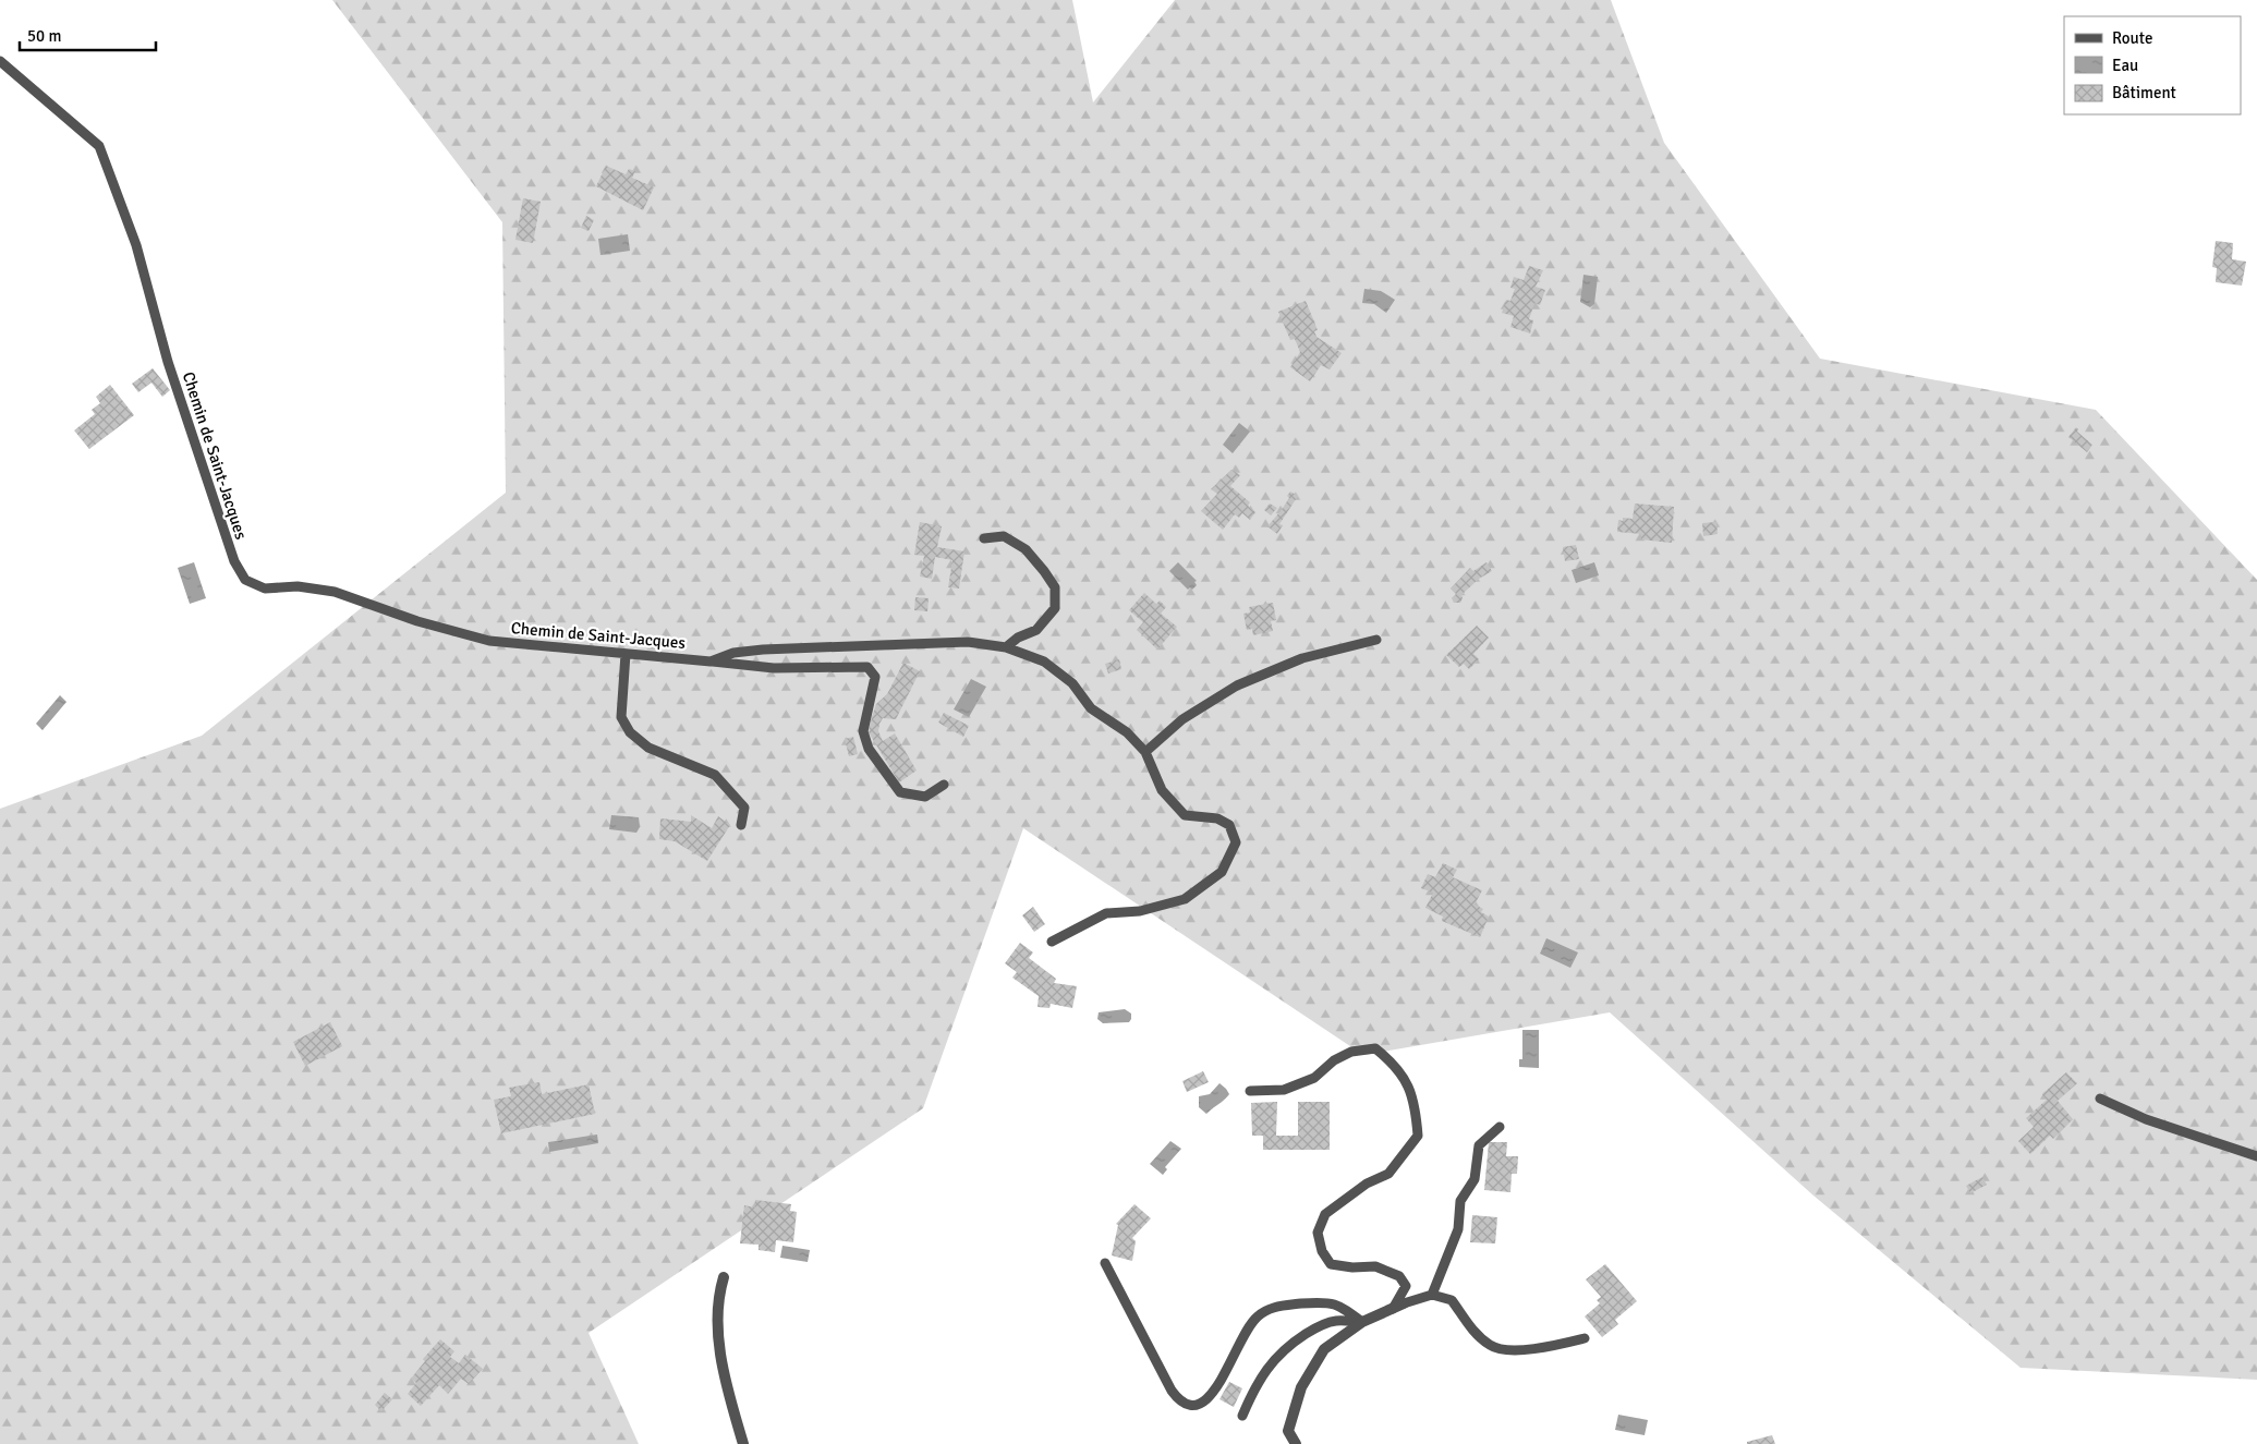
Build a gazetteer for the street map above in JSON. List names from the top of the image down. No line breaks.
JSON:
{"streets":{"lane":["Chemin de Saint-Jacques"]},"legend":["Route","Eau","Bâtiment"],"scale_bar":"50 m"}
